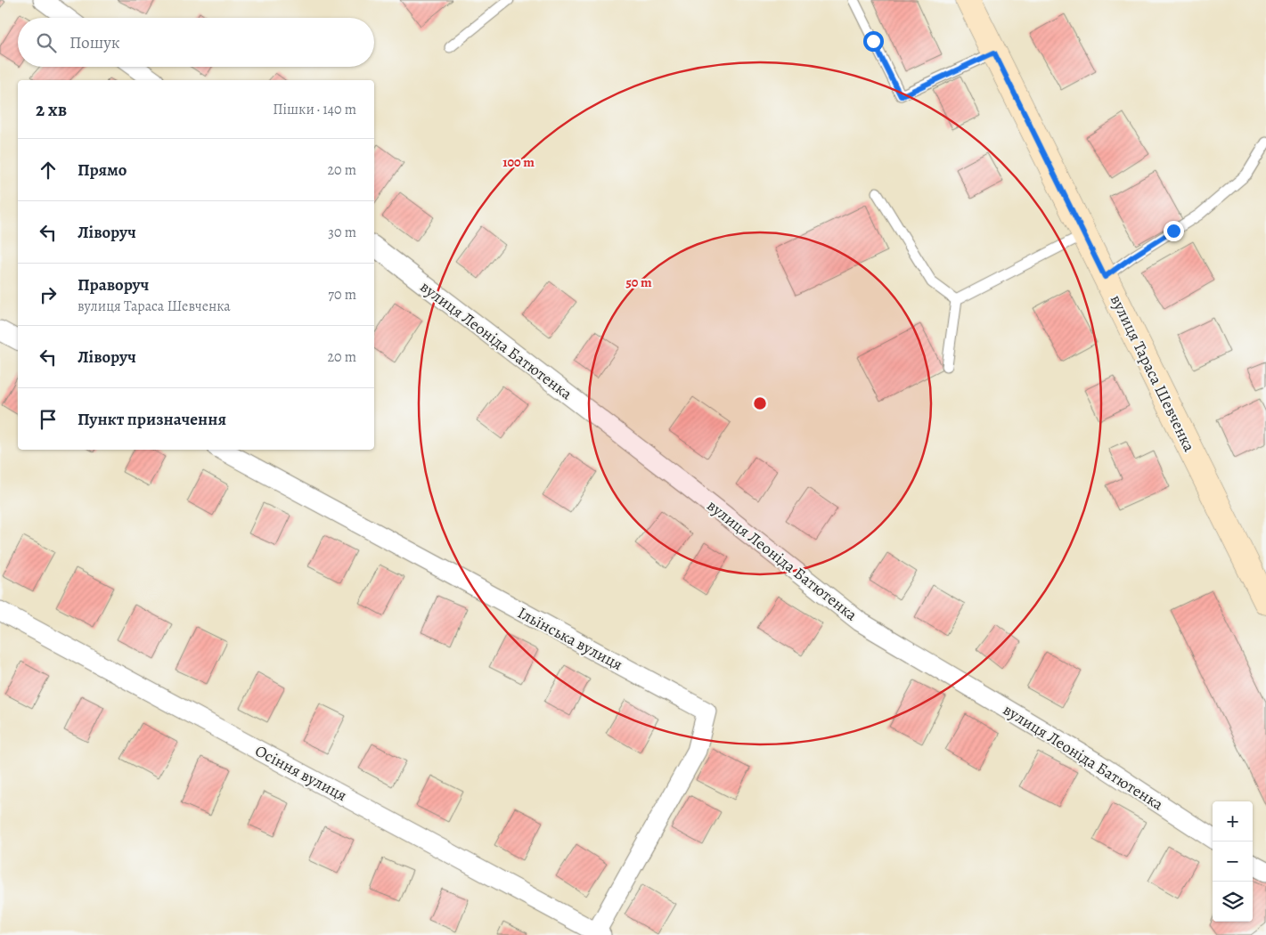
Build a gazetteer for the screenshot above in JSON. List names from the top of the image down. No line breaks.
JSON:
{"streets":{"main road":["вулиця Тараса Шевченка"],"street":["вулиця Леоніда Батютенка","Ільїнська вулиця","Осіння вулиця"]},"crossings":[["Ільїнська вулиця","Осіння вулиця"]],"page":{"search":"Пошук","heading":["2 хв","Пішки · 140 m"],"list":[["Прямо","20 m"],["Ліворуч","30 m"],["Праворуч","вулиця Тараса Шевченка","70 m"],["Ліворуч","20 m"],"Пункт призначення"],"map_buttons":["+","−"]},"rings":["100 m","50 m"]}
